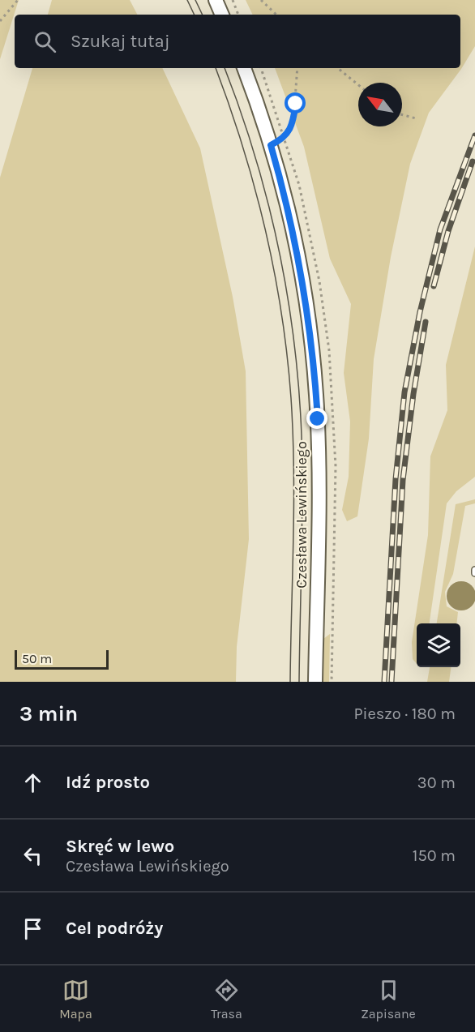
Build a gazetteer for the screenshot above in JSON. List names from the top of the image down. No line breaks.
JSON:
{"streets":{"street":["Czesława Lewińskiego"]},"scale_bar":"50 m","north":"top left","page":{"search":"Szukaj tutaj","scale":"50 m","heading":["3 min","Pieszo · 180 m"],"list":[["Idź prosto","30 m"],["Skręć w lewo","Czesława Lewińskiego","150 m"],"Cel podróży"],"nav":["Mapa","Trasa","Zapisane"]}}
